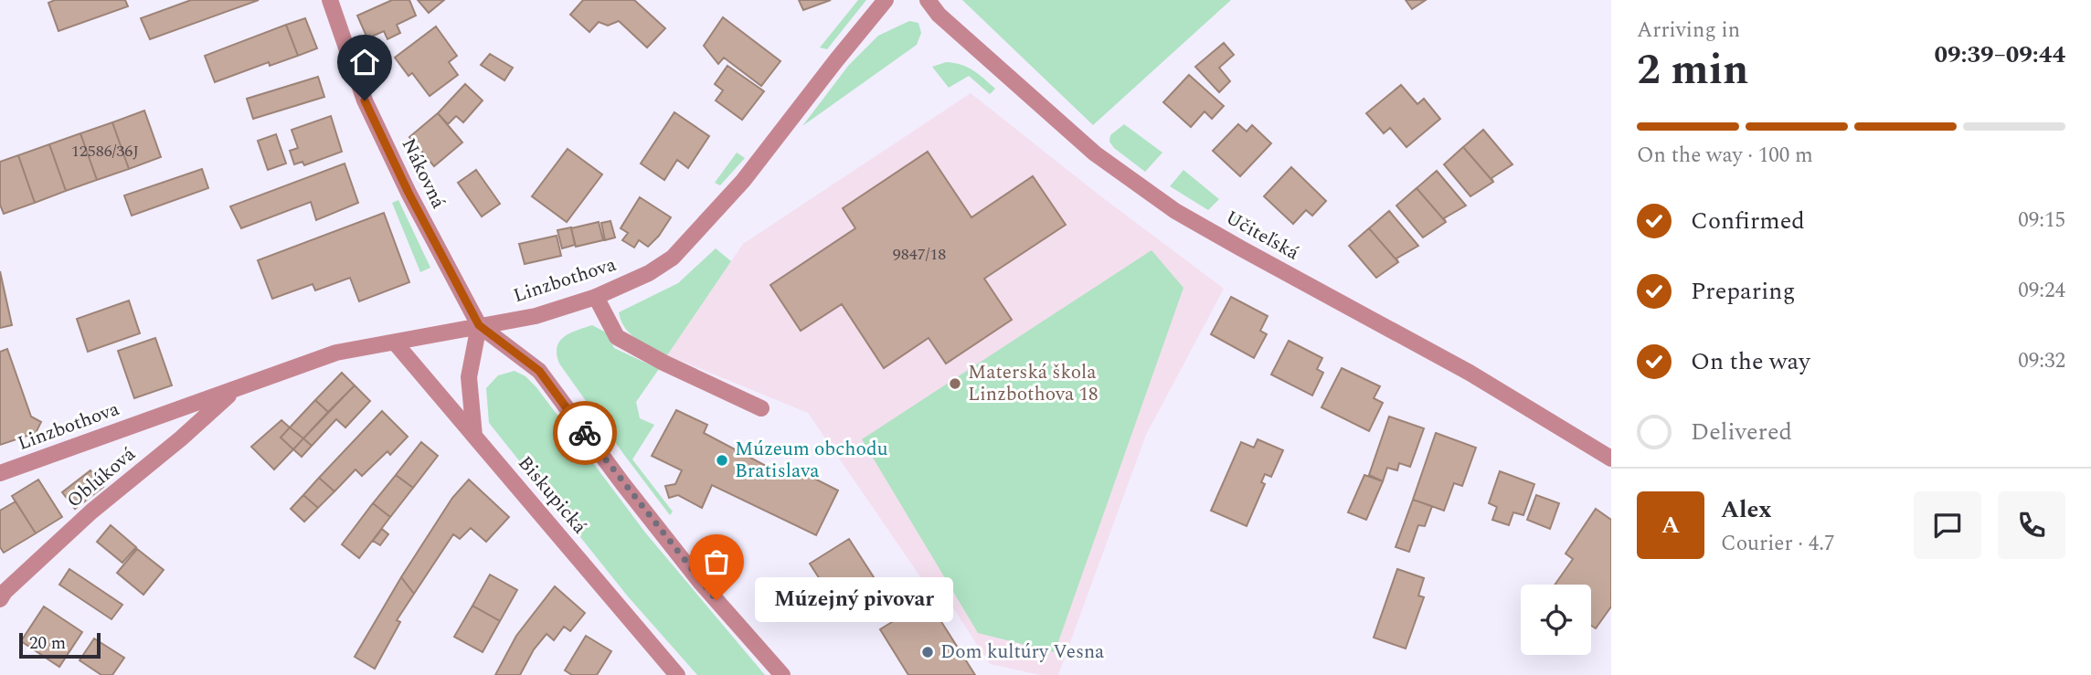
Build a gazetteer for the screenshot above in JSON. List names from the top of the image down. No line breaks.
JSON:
{"streets":{"street":["Nákovná","Učiteľská","Linzbothova","Oblúková","Biskupická"]},"crossings":[["Nákovná","Linzbothova"],["Linzbothova","Oblúková"],["Linzbothova","Biskupická"]],"places":["Materská škola Linzbothova 18","Múzeum obchodu Bratislava","Múzejný pivovar","Dom kultúry Vesna"],"house_numbers":["12586/36J","9847/18"],"scale_bar":"20 m","page":{"heading":["2 min","Arriving in","09:39–09:44"],"panel":["Alex","Courier · 4.7"],"bar":"On the way · 100 m","list":[["Confirmed","09:15"],["Preparing","09:24"],["On the way","09:32"],"Delivered"],"round":"A","bubble":"Múzejný pivovar","scale":"20 m"}}
